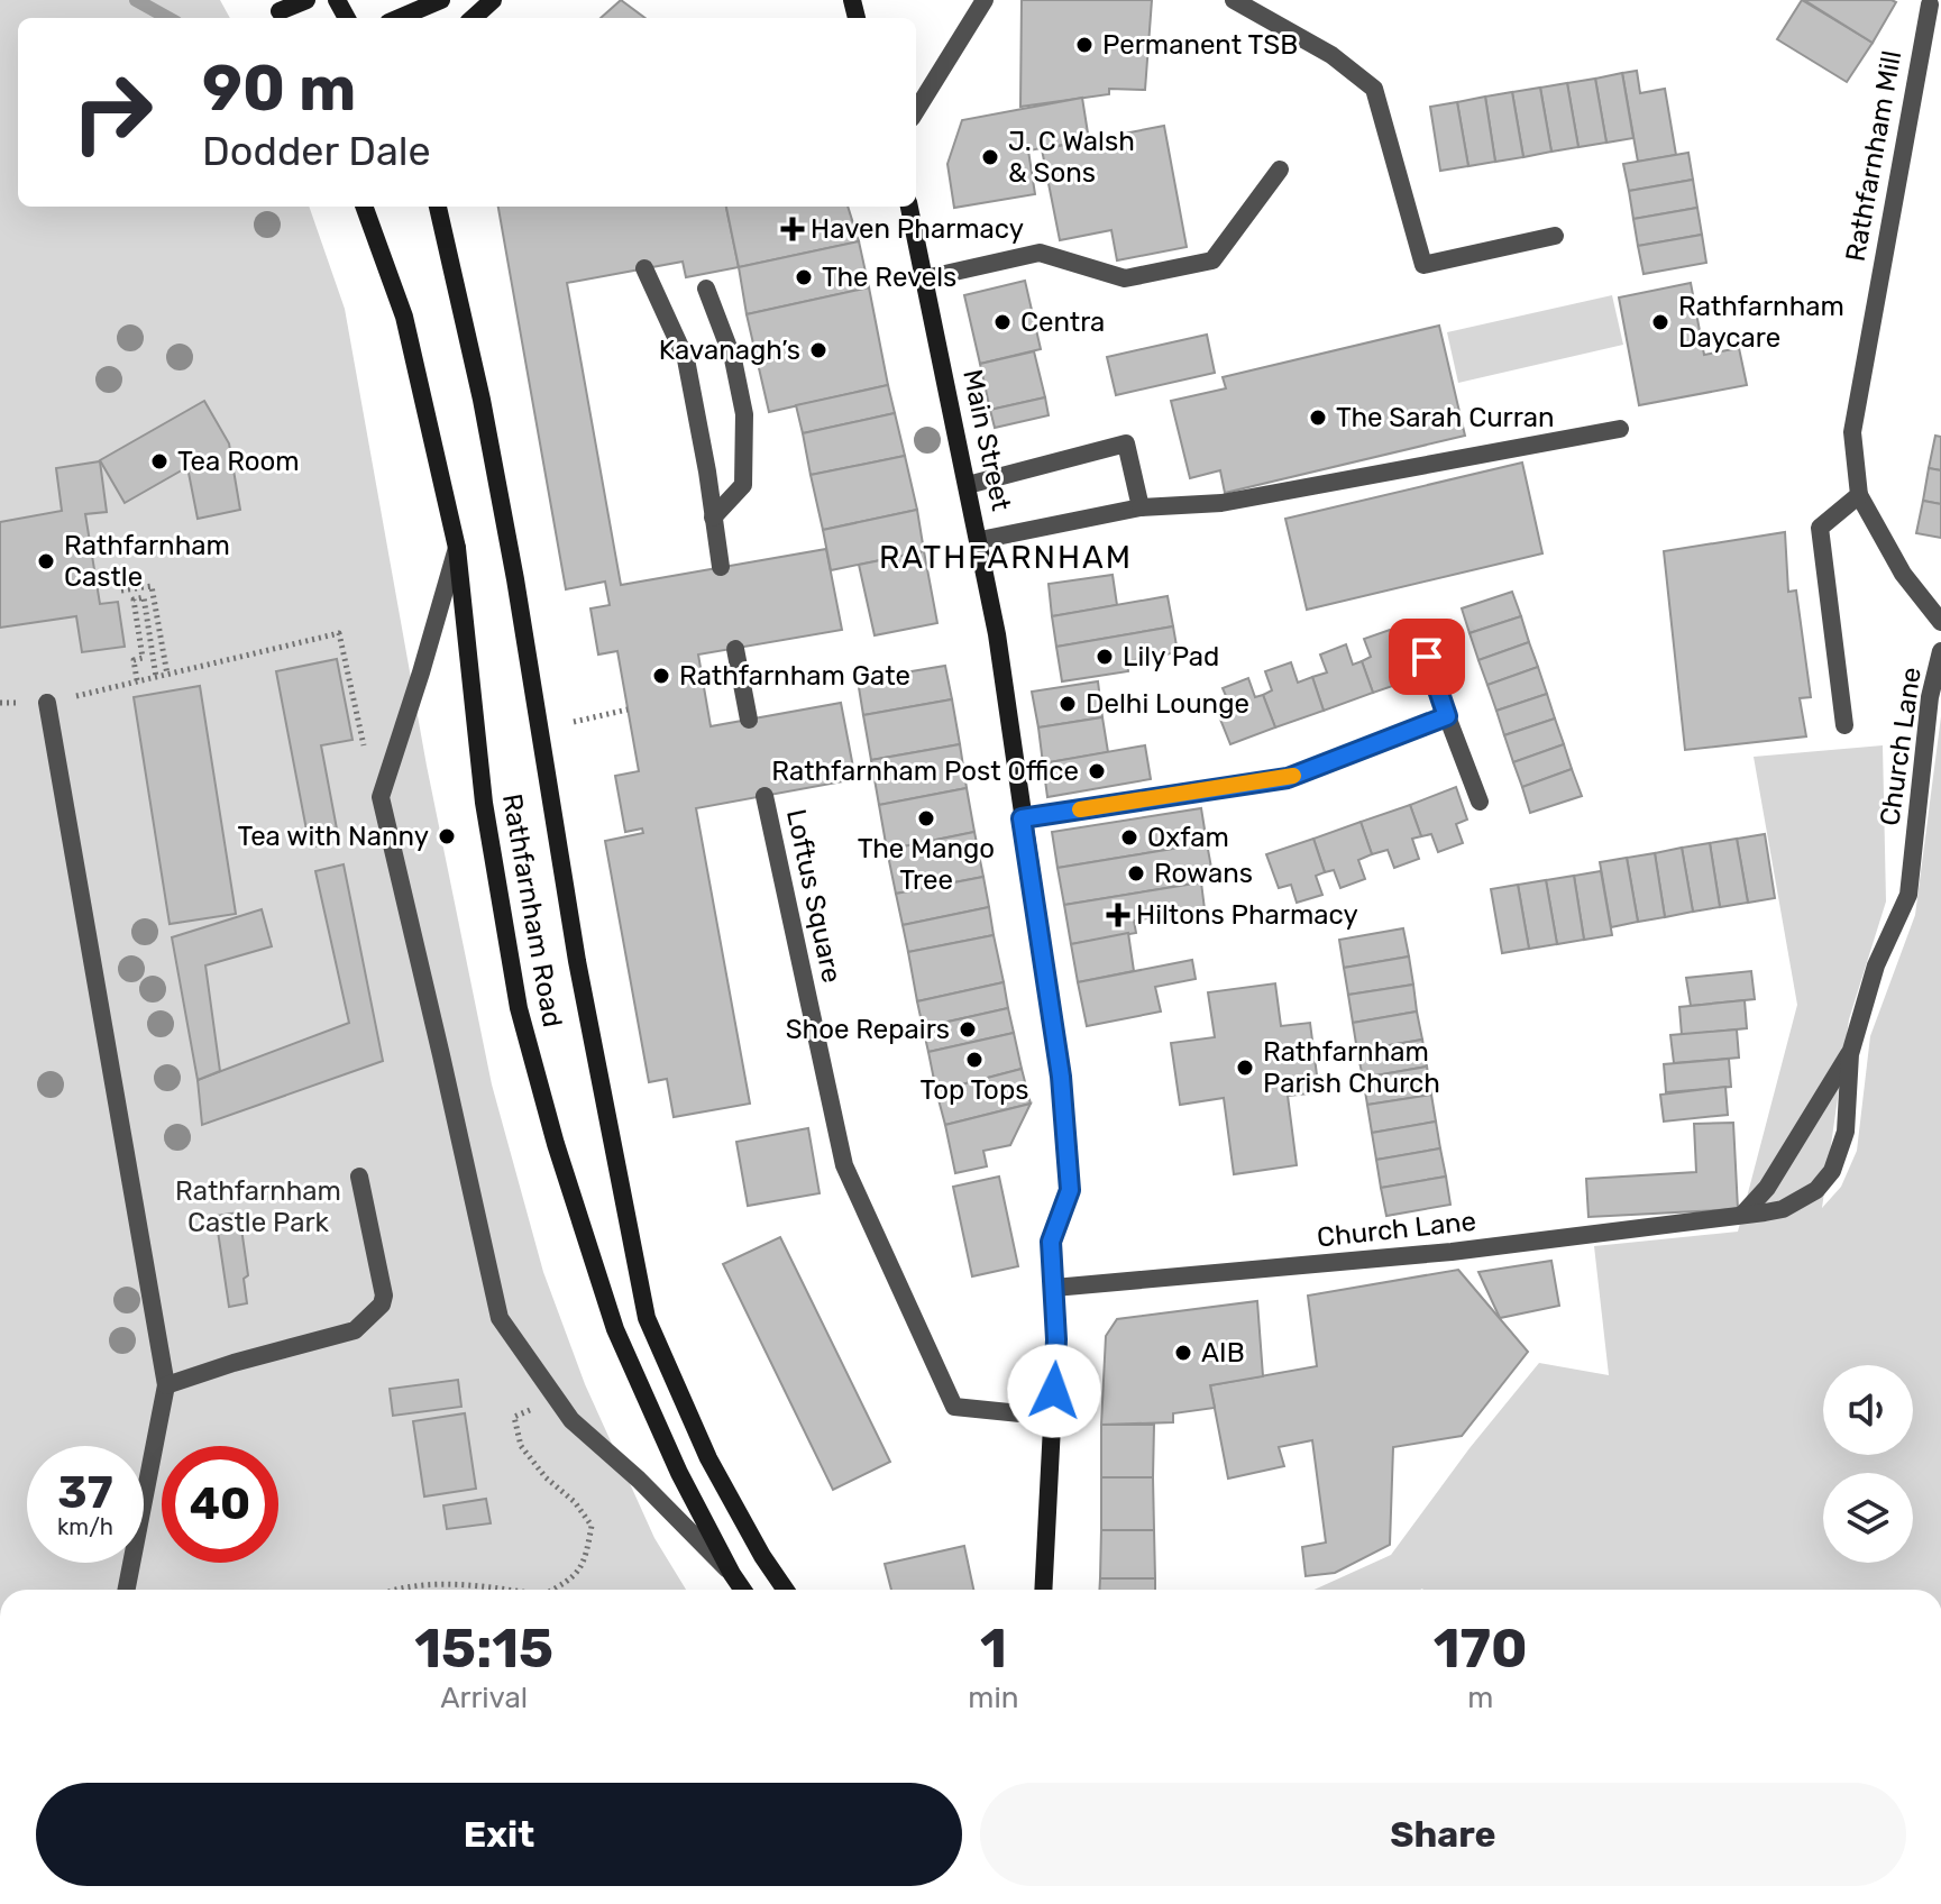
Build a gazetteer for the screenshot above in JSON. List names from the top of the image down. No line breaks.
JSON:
{"streets":{"main road":["Main Street","Rathfarnham Road"],"street":["Rathfarnham Mill","Church Lane","Loftus Square"]},"crossings":[["Main Street","Church Lane"],["Main Street","Loftus Square"]],"districts":["RATHFARNHAM"],"parks":["Rathfarnham Castle Park"],"places":{"other":["Permanent TSB","J. C Walsh & Sons","The Revels","Centra","Rathfarnham Daycare","Kavanagh’s","The Sarah Curran","Tea Room","Rathfarnham Castle","Lily Pad","Rathfarnham Gate","Delhi Lounge","Rathfarnham Post Office","The Mango Tree","Tea with Nanny","Oxfam","Rowans","Shoe Repairs","Top Tops","Rathfarnham Parish Church","AIB"],"health":["Haven Pharmacy","Hiltons Pharmacy"]},"page":{"turn":["90 m","Dodder Dale"],"speed":"37 km/h","limit":"40","eta":["15:15","Arrival","1","min","170","m"],"buttons":["Exit","Share"]}}
